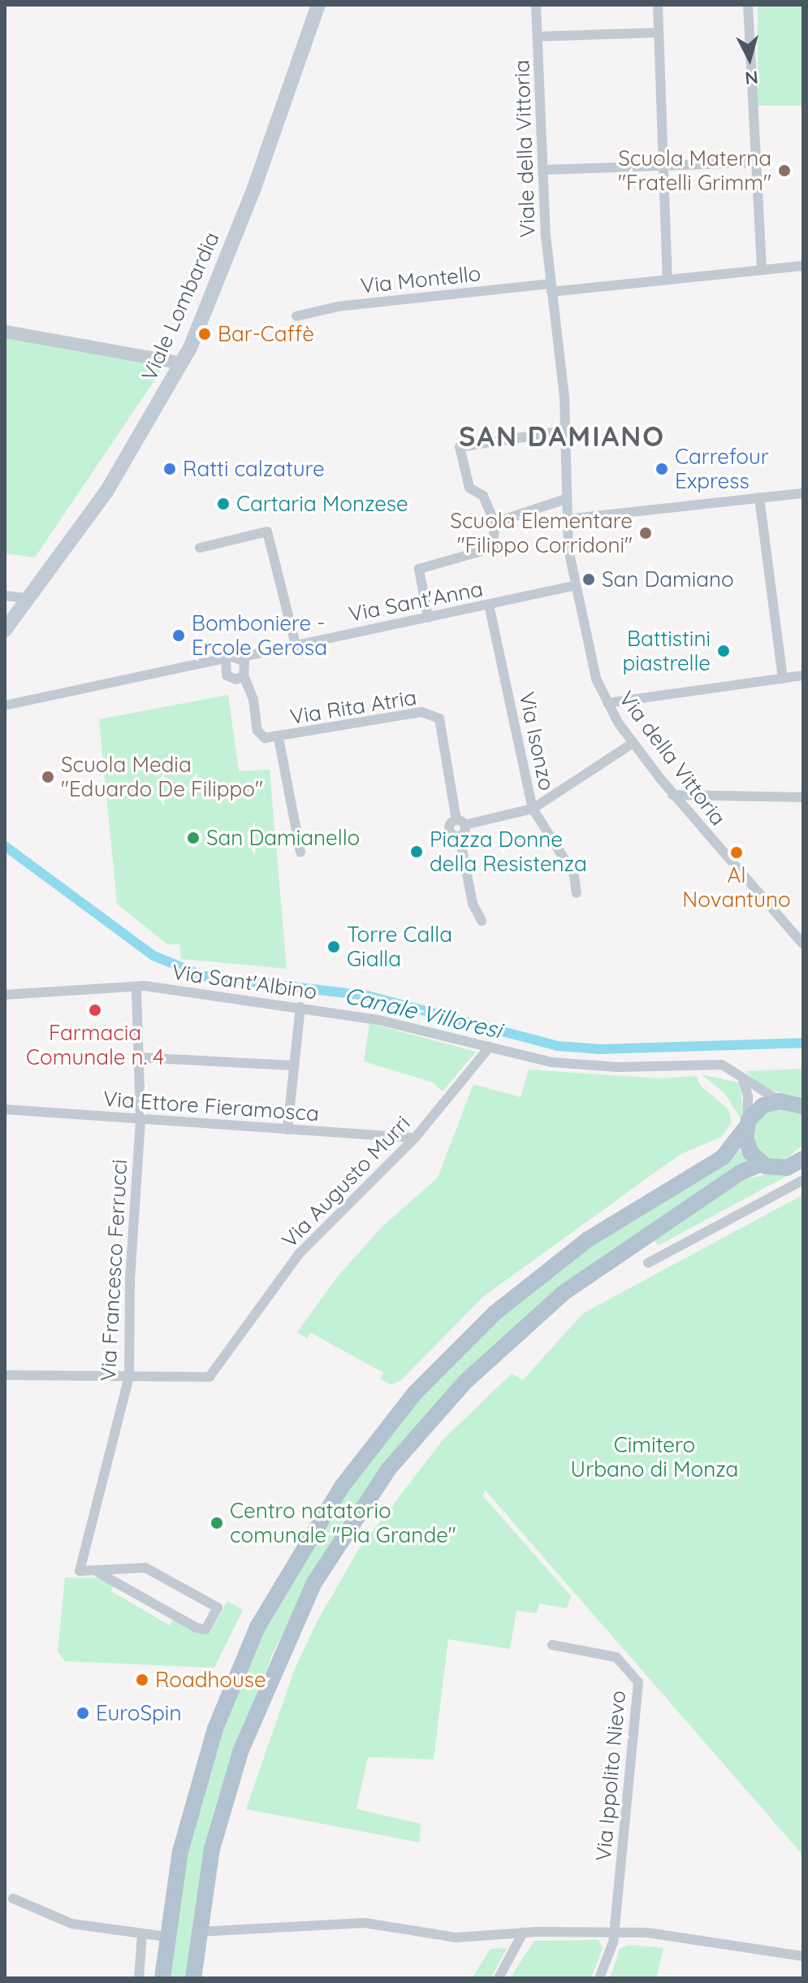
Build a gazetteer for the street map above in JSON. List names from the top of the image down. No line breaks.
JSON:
{"streets":{"main road":["Viale Lombardia"],"street":["Viale della Vittoria","Via Montello","Via Sant'Anna","Via Rita Atria","Via Isonzo","Via della Vittoria","Via Sant'Albino","Via Ettore Fieramosca","Via Augusto Murri","Via Francesco Ferrucci","Via Ippolito Nievo"]},"crossings":[["Viale della Vittoria","Via Montello"],["Viale della Vittoria","Via della Vittoria"],["Via Montello","Via della Vittoria"],["Via Sant'Anna","Via Isonzo"],["Via Sant'Anna","Via della Vittoria"],["Via Sant'Albino","Via Augusto Murri"],["Via Sant'Albino","Via Francesco Ferrucci"],["Via Ettore Fieramosca","Via Augusto Murri"],["Via Ettore Fieramosca","Via Francesco Ferrucci"],["Via Augusto Murri","Via Francesco Ferrucci"]],"districts":["SAN DAMIANO"],"water":["Canale Villoresi"],"parks":["Cimitero Urbano di Monza"],"places":["Scuola Materna \"Fratelli Grimm\"","Bar-Caffè","Ratti calzature","Carrefour Express","Cartaria Monzese","Scuola Elementare \"Filippo Corridoni\"","San Damiano","Bomboniere - Ercole Gerosa","Battistini piastrelle","Scuola Media \"Eduardo De Filippo\"","San Damianello","Piazza Donne della Resistenza","Al Novantuno","Torre Calla Gialla","Farmacia Comunale n. 4","Centro natatorio comunale \"Pia Grande\"","Roadhouse","EuroSpin"],"north":"bottom"}
